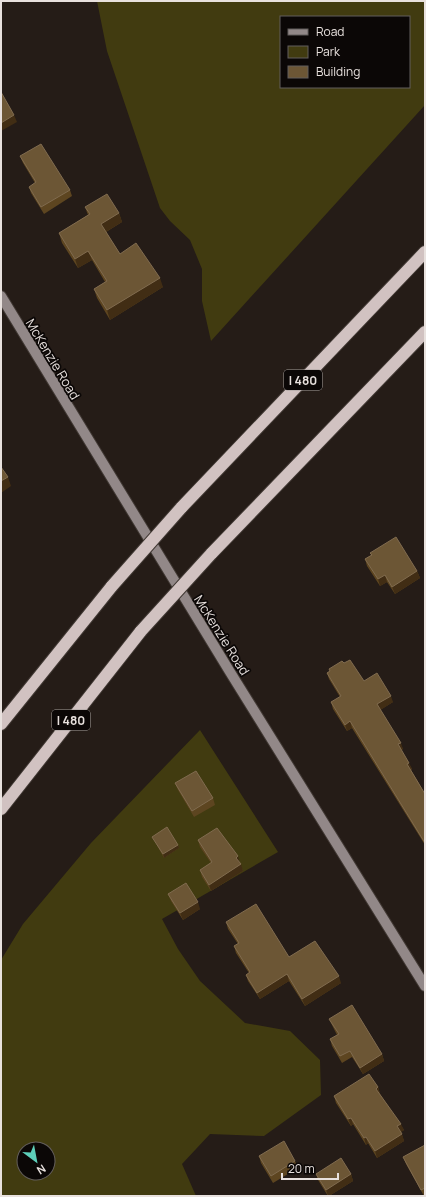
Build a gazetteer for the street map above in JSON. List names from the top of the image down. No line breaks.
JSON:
{"streets":{"highway":["I 480"],"street":["McKenzie Road"]},"legend":["Road","Park","Building"],"scale_bar":"20 m","north":"bottom right"}
